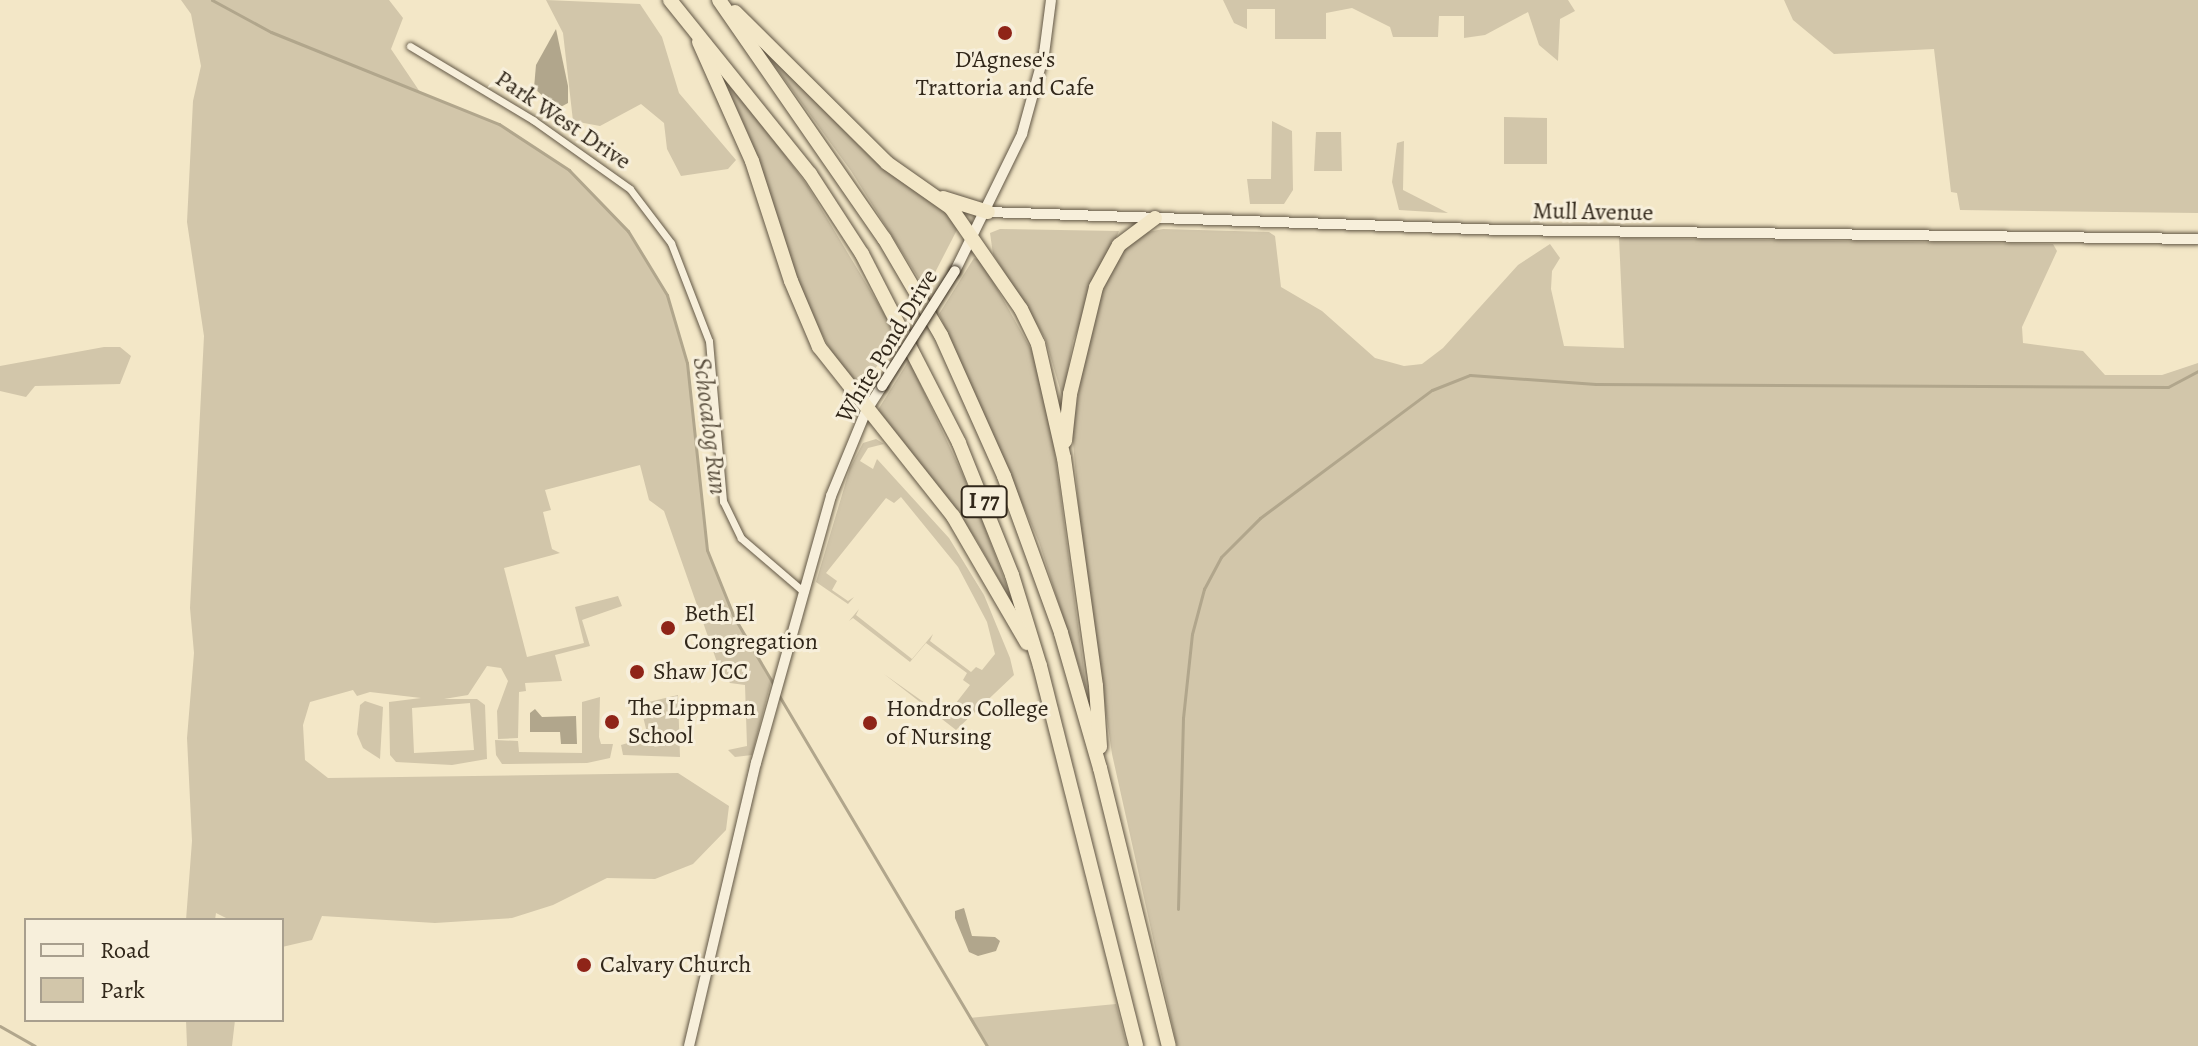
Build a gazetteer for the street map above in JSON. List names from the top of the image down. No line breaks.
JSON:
{"streets":{"highway":["I 77"],"street":["Park West Drive","Mull Avenue","White Pond Drive"]},"crossings":[["Park West Drive","White Pond Drive"],["Mull Avenue","White Pond Drive"]],"water":["Schocalog Run"],"places":["D'Agnese's Trattoria and Cafe","Beth El Congregation","Shaw JCC","The Lippman School","Hondros College of Nursing","Calvary Church"],"legend":["Road","Park"]}
